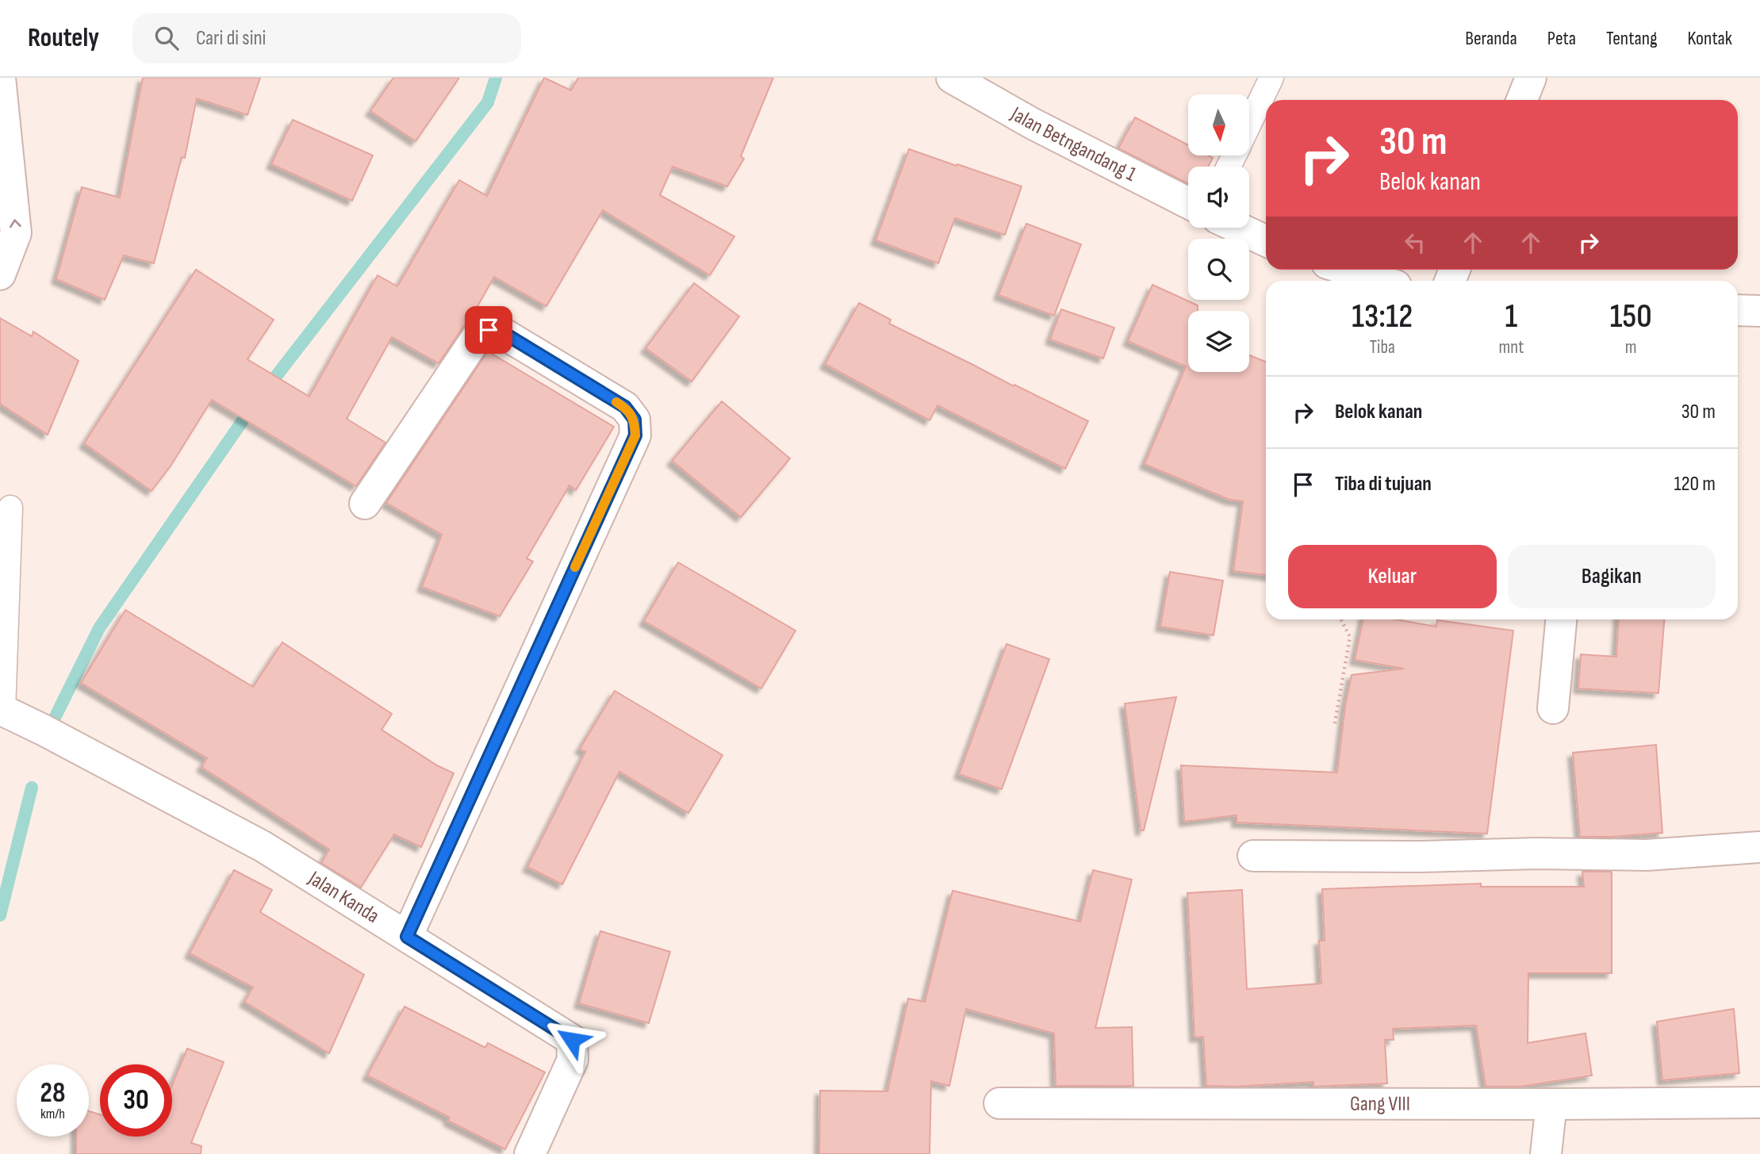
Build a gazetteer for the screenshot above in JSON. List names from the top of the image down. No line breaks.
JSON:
{"streets":{"street":["Jalan Betngandang 1","Jalan Kanda","Gang VIII"]},"north":"bottom","page":{"header":"Routely","search":"Cari di sini","nav":["Beranda","Peta","Tentang","Kontak"],"turn":["30 m","Belok kanan"],"eta":["13:12","Tiba","1","mnt","150","m"],"list":[{"name":"Belok kanan","value":"30 m"},{"name":"Tiba di tujuan","value":"120 m"}],"buttons":["Keluar","Bagikan"],"speed":"28 km/h","limit":"30"}}
